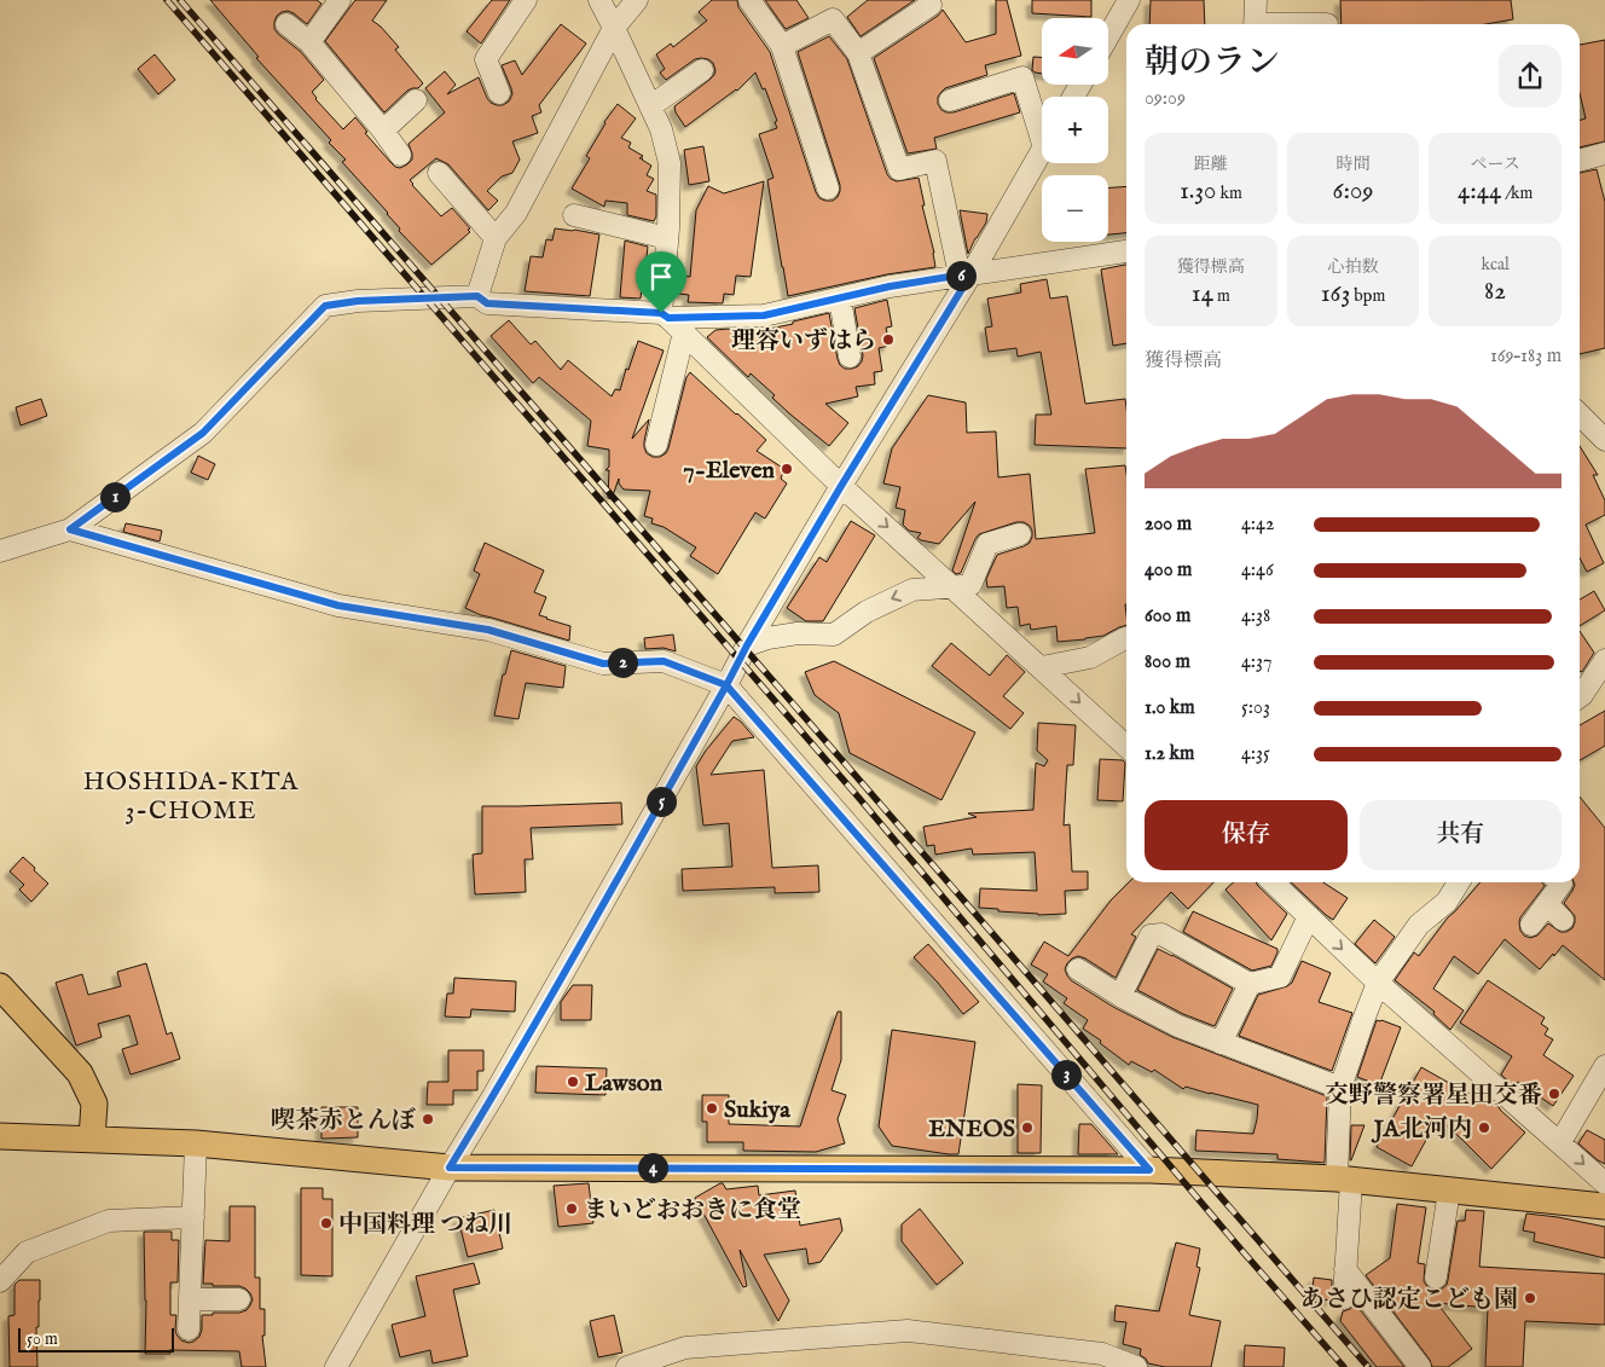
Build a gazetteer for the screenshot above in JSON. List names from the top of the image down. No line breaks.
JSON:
{"districts":["HOSHIDA-KITA 3-CHOME"],"places":["理容いずはら","7-Eleven","Lawson","交野警察署星田交番","Sukiya","喫茶赤とんぼ","ENEOS","JA北河内","まいどおおきに食堂","中国料理 つね川","あさひ認定こども園"],"scale_bar":"50 m","north":"left","page":{"map_buttons":["+","−"],"heading":["朝のラン","09:09"],"stats":[["距離","1.30 km"],["時間","6:09"],["ペース","4:44 /km"],["獲得標高","14 m"],["心拍数","163 bpm"],["kcal","82"]],"pins":["6","1","2","5","3","4"],"chart":["獲得標高","169–183 m"],"list":[{"name":"200 m","note":"4:42"},{"name":"400 m","note":"4:46"},{"name":"600 m","note":"4:38"},{"name":"800 m","note":"4:37"},{"name":"1.0 km","note":"5:03"},{"name":"1.2 km","note":"4:35"}],"buttons":["保存","共有"],"scale":"50 m"}}
